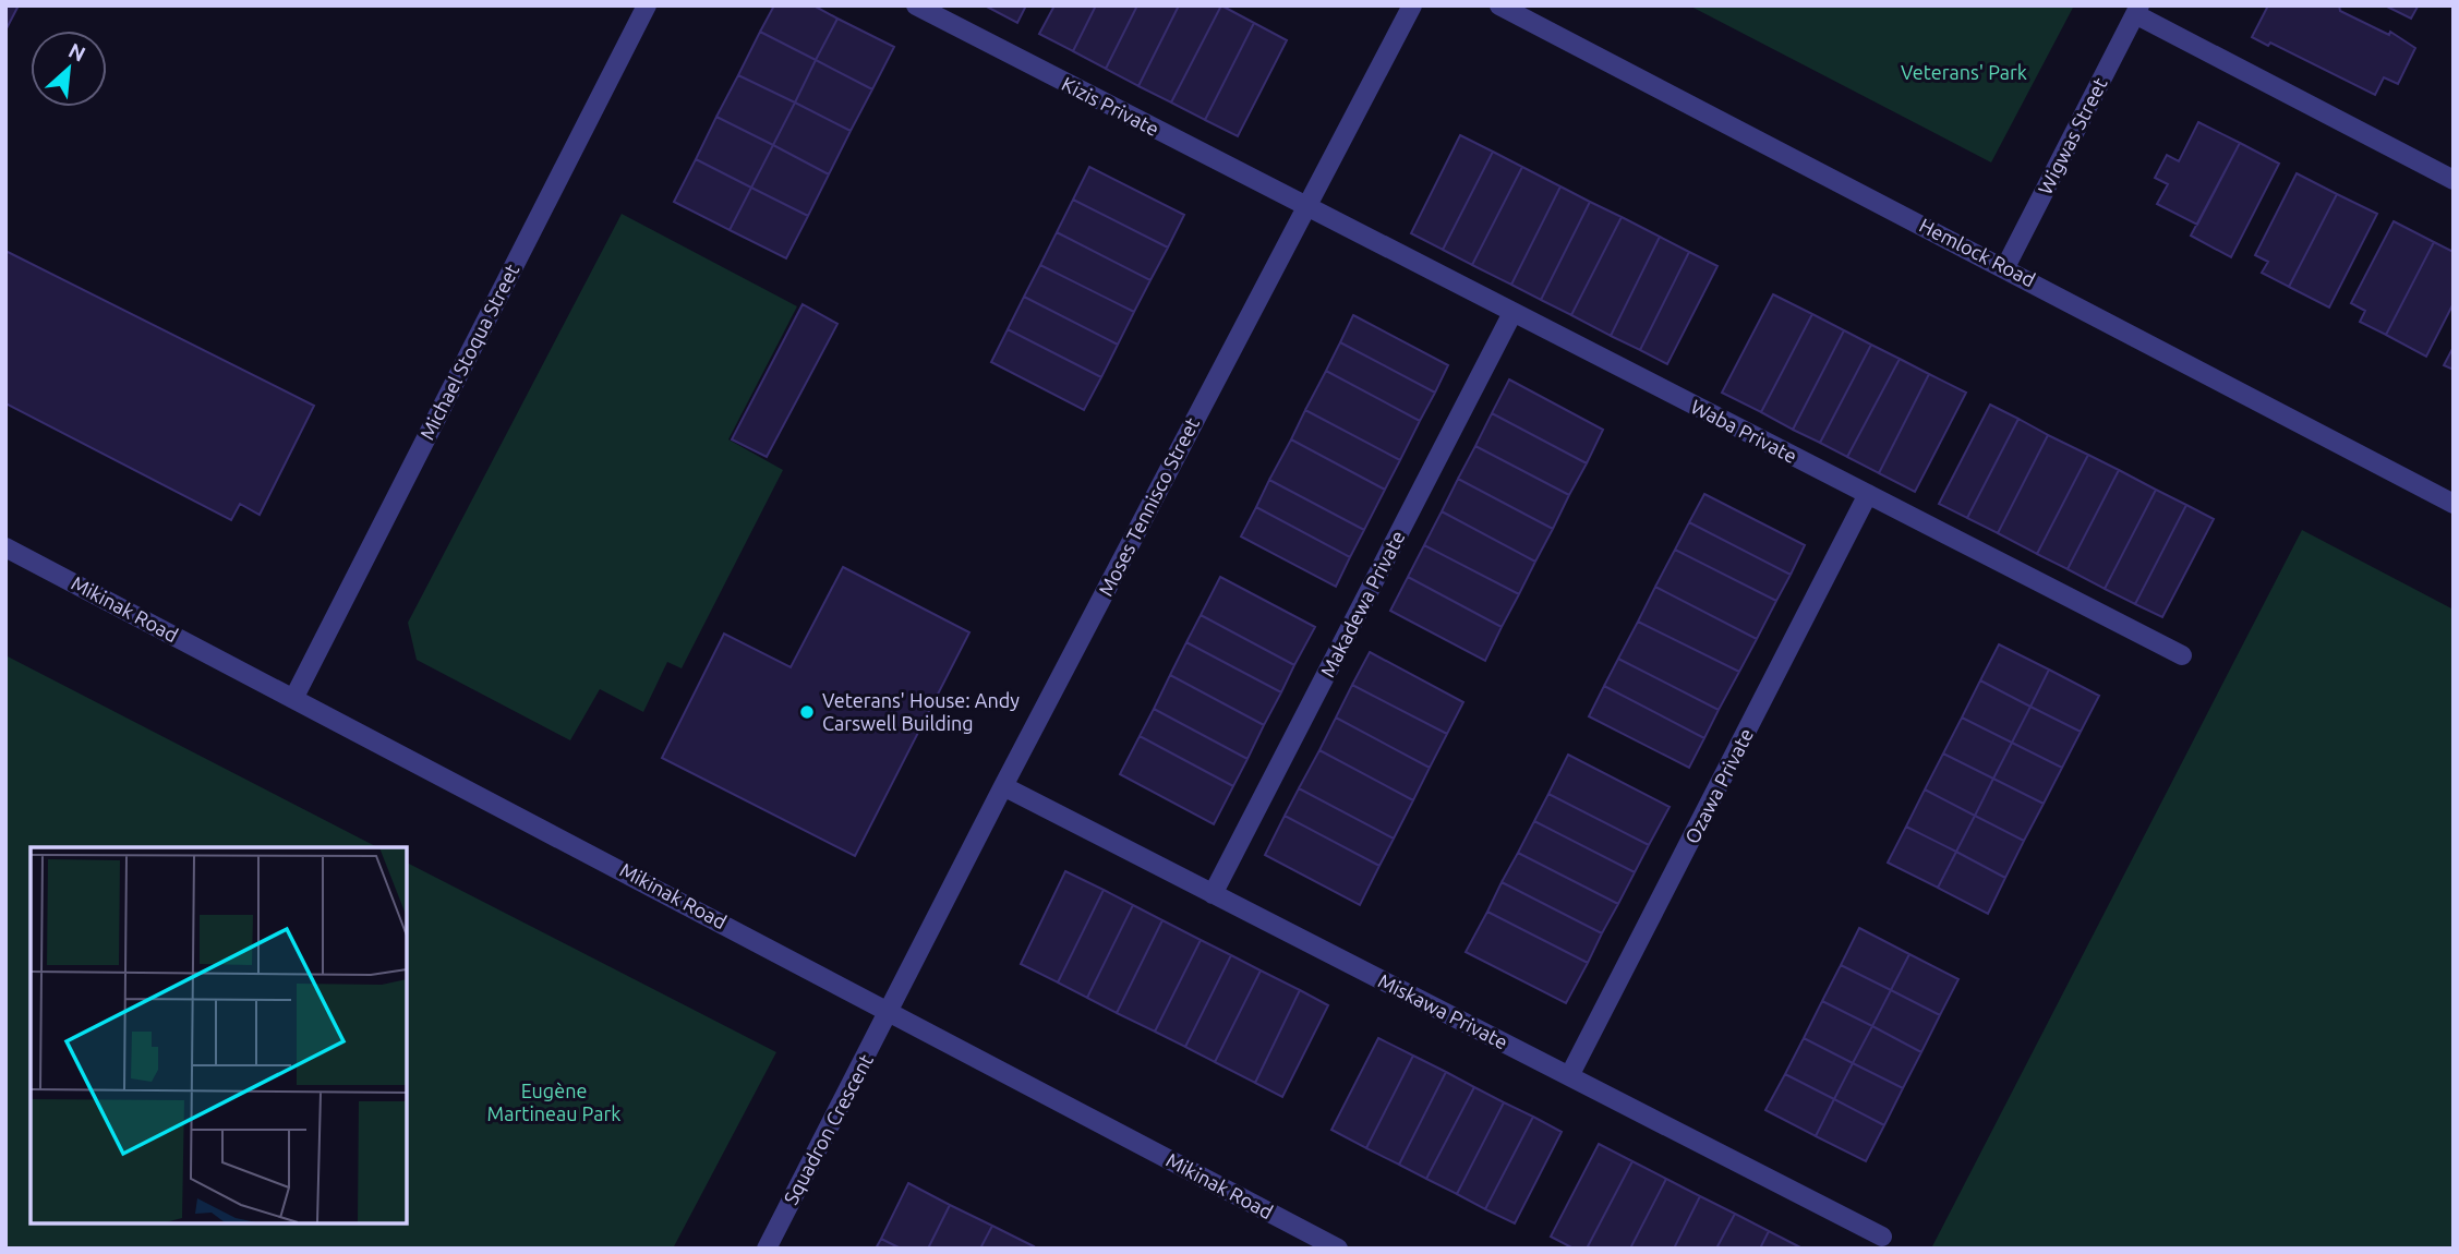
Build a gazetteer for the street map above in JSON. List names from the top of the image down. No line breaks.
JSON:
{"streets":{"street":["Kizis Private","Wigwas Street","Hemlock Road","Michael Stoqua Street","Waba Private","Moses Tennisco Street","Makadewa Private","Mikinak Road","Ozawa Private","Miskawa Private","Squadron Crescent"]},"crossings":[["Kizis Private","Waba Private"],["Kizis Private","Moses Tennisco Street"],["Wigwas Street","Hemlock Road"],["Michael Stoqua Street","Mikinak Road"],["Waba Private","Moses Tennisco Street"],["Waba Private","Makadewa Private"],["Waba Private","Ozawa Private"],["Moses Tennisco Street","Mikinak Road"],["Moses Tennisco Street","Miskawa Private"],["Moses Tennisco Street","Squadron Crescent"],["Makadewa Private","Miskawa Private"],["Mikinak Road","Squadron Crescent"],["Ozawa Private","Miskawa Private"]],"parks":["Veterans' Park","Eugène Martineau Park"],"places":["Veterans' House: Andy Carswell Building"],"north":"top right"}
